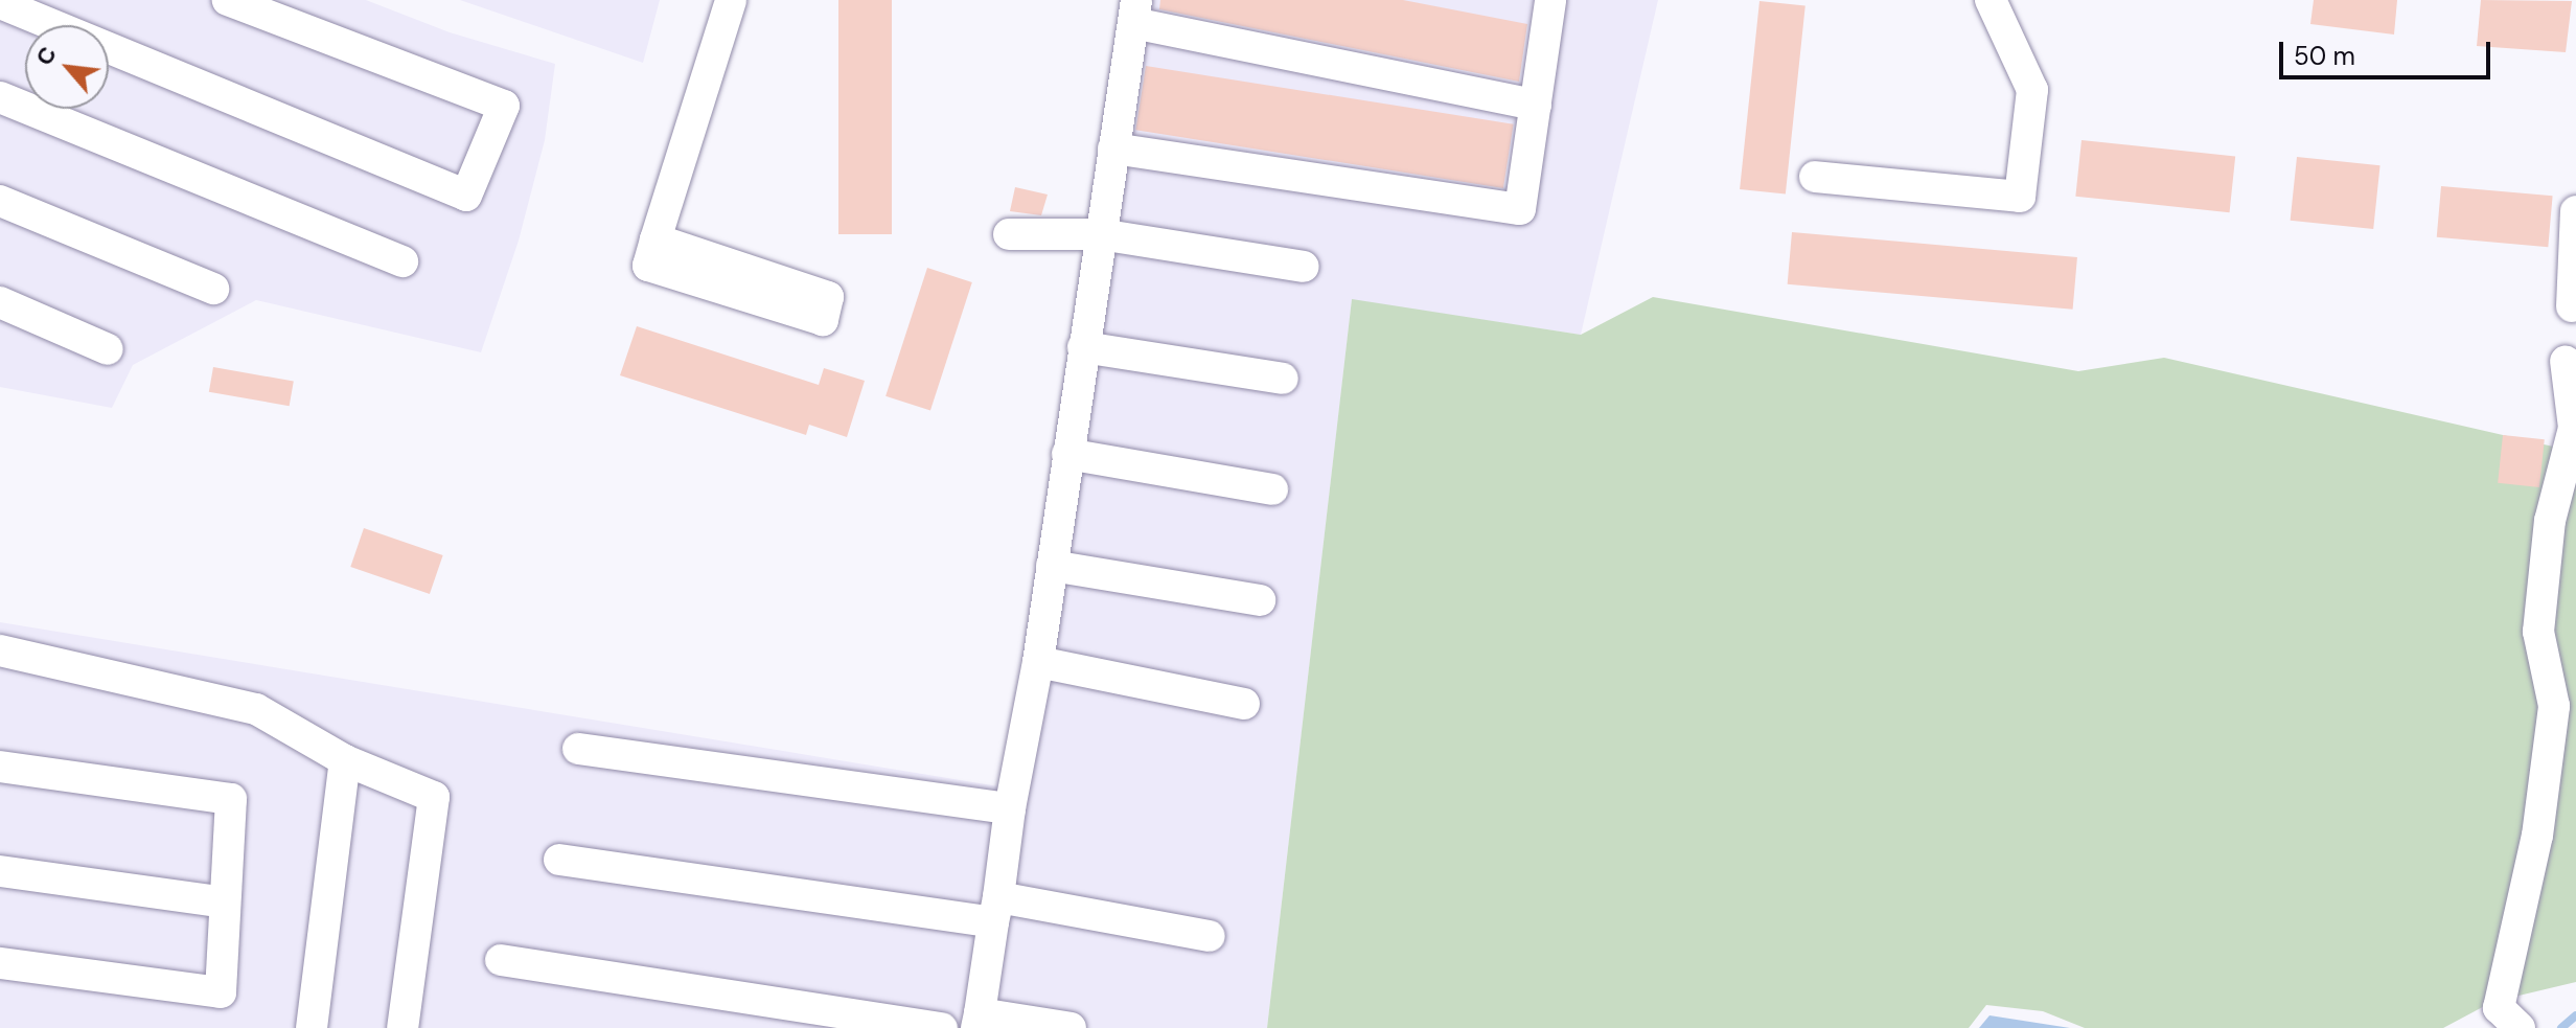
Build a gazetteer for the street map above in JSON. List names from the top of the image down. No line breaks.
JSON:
{"scale_bar":"50 m","north":"top left"}
